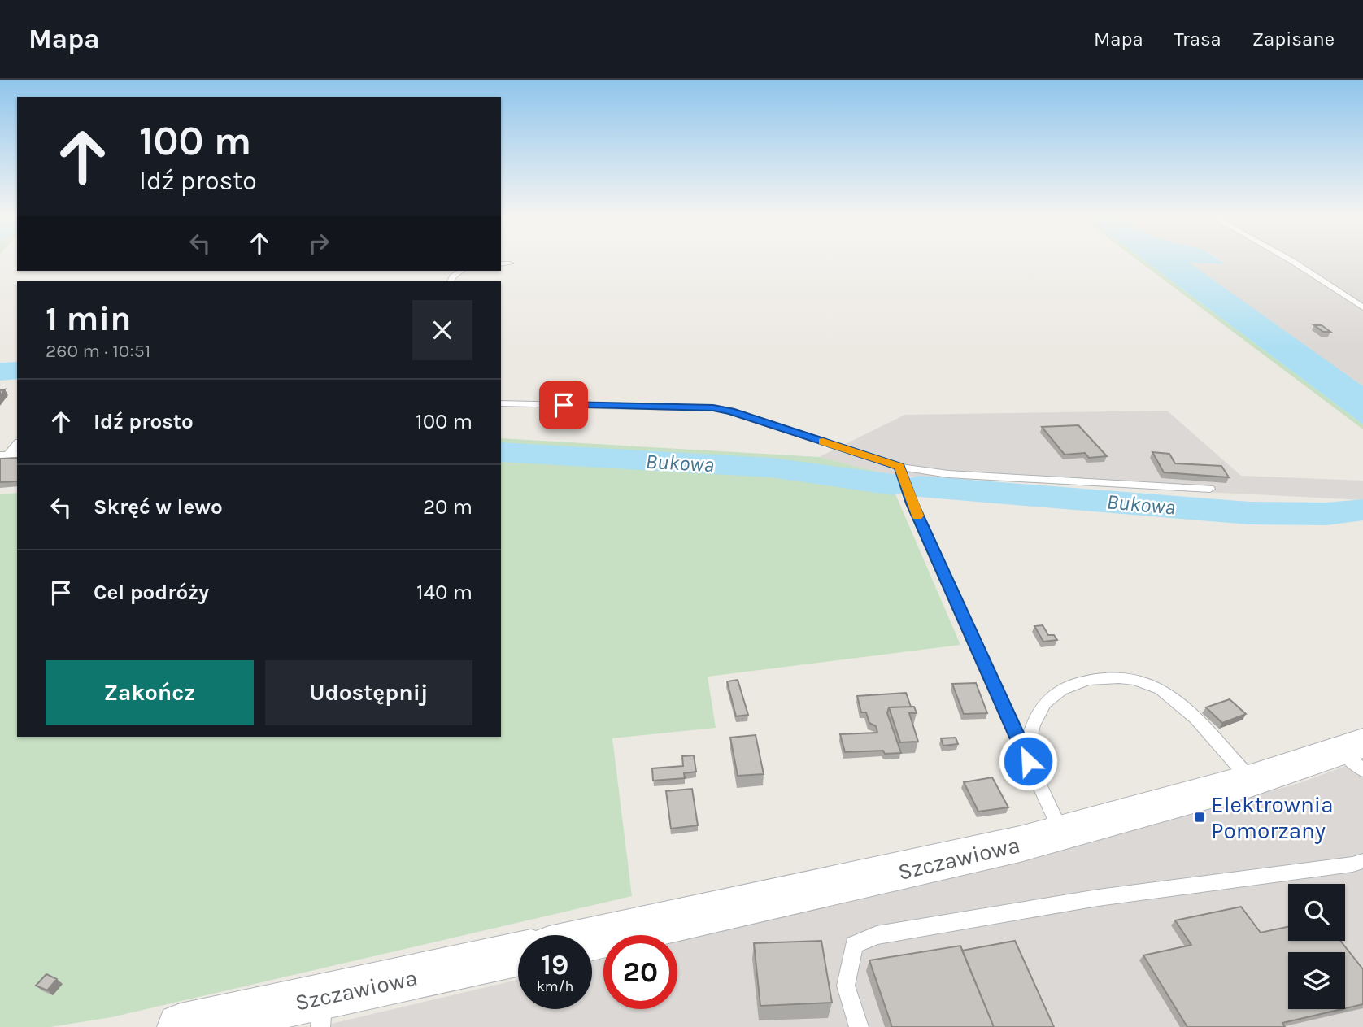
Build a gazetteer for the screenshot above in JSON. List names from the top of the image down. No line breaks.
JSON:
{"streets":{"street":["Szczawiowa"]},"water":["Bukowa"],"places":{"transit":["Elektrownia Pomorzany"]},"page":{"header":"Mapa","nav":["Mapa","Trasa","Zapisane"],"turn":["100 m","Idź prosto"],"heading":["1 min","260 m · 10:51"],"list":[{"name":"Idź prosto","value":"100 m"},{"name":"Skręć w lewo","value":"20 m"},{"name":"Cel podróży","value":"140 m"}],"buttons":["Zakończ","Udostępnij"],"speed":"19 km/h","limit":"20"}}
